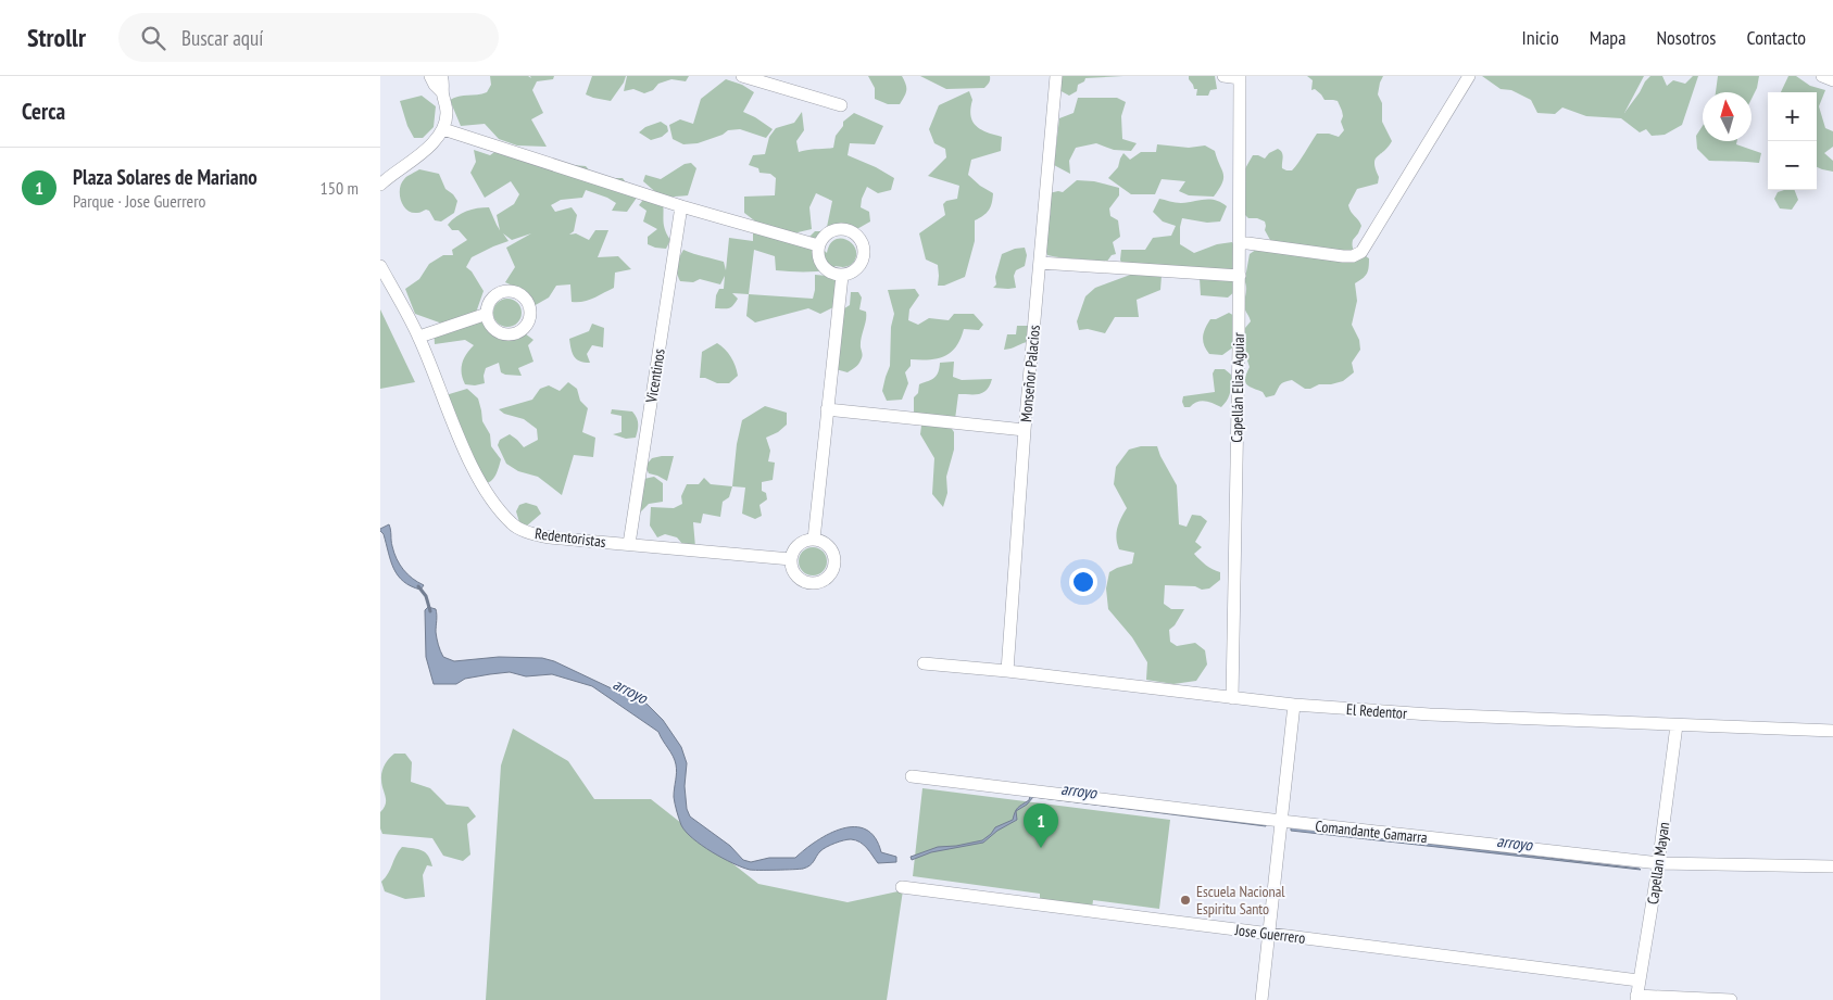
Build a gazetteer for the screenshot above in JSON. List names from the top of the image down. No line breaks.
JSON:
{"streets":{"street":["Monseñor Palacios","Vicentinos","Capellán Elias Aguiar","Redentoristas","El Redentor","Comandante Gamarra","Capellan Mayan","Jose Guerrero"]},"crossings":[["Monseñor Palacios","El Redentor"],["Vicentinos","Redentoristas"],["Capellán Elias Aguiar","El Redentor"],["El Redentor","Capellan Mayan"],["Comandante Gamarra","Capellan Mayan"],["Capellan Mayan","Jose Guerrero"]],"water":["arroyo"],"places":["Escuela Nacional Espiritu Santo"],"north":"top","page":{"header":"Strollr","search":"Buscar aquí","nav":["Inicio","Mapa","Nosotros","Contacto"],"heading":"Cerca","map_buttons":["+","−"],"list":[{"mark":"1","name":"Plaza Solares de Mariano","note":"Parque · Jose Guerrero","value":"150 m"}],"pins":"1"}}
